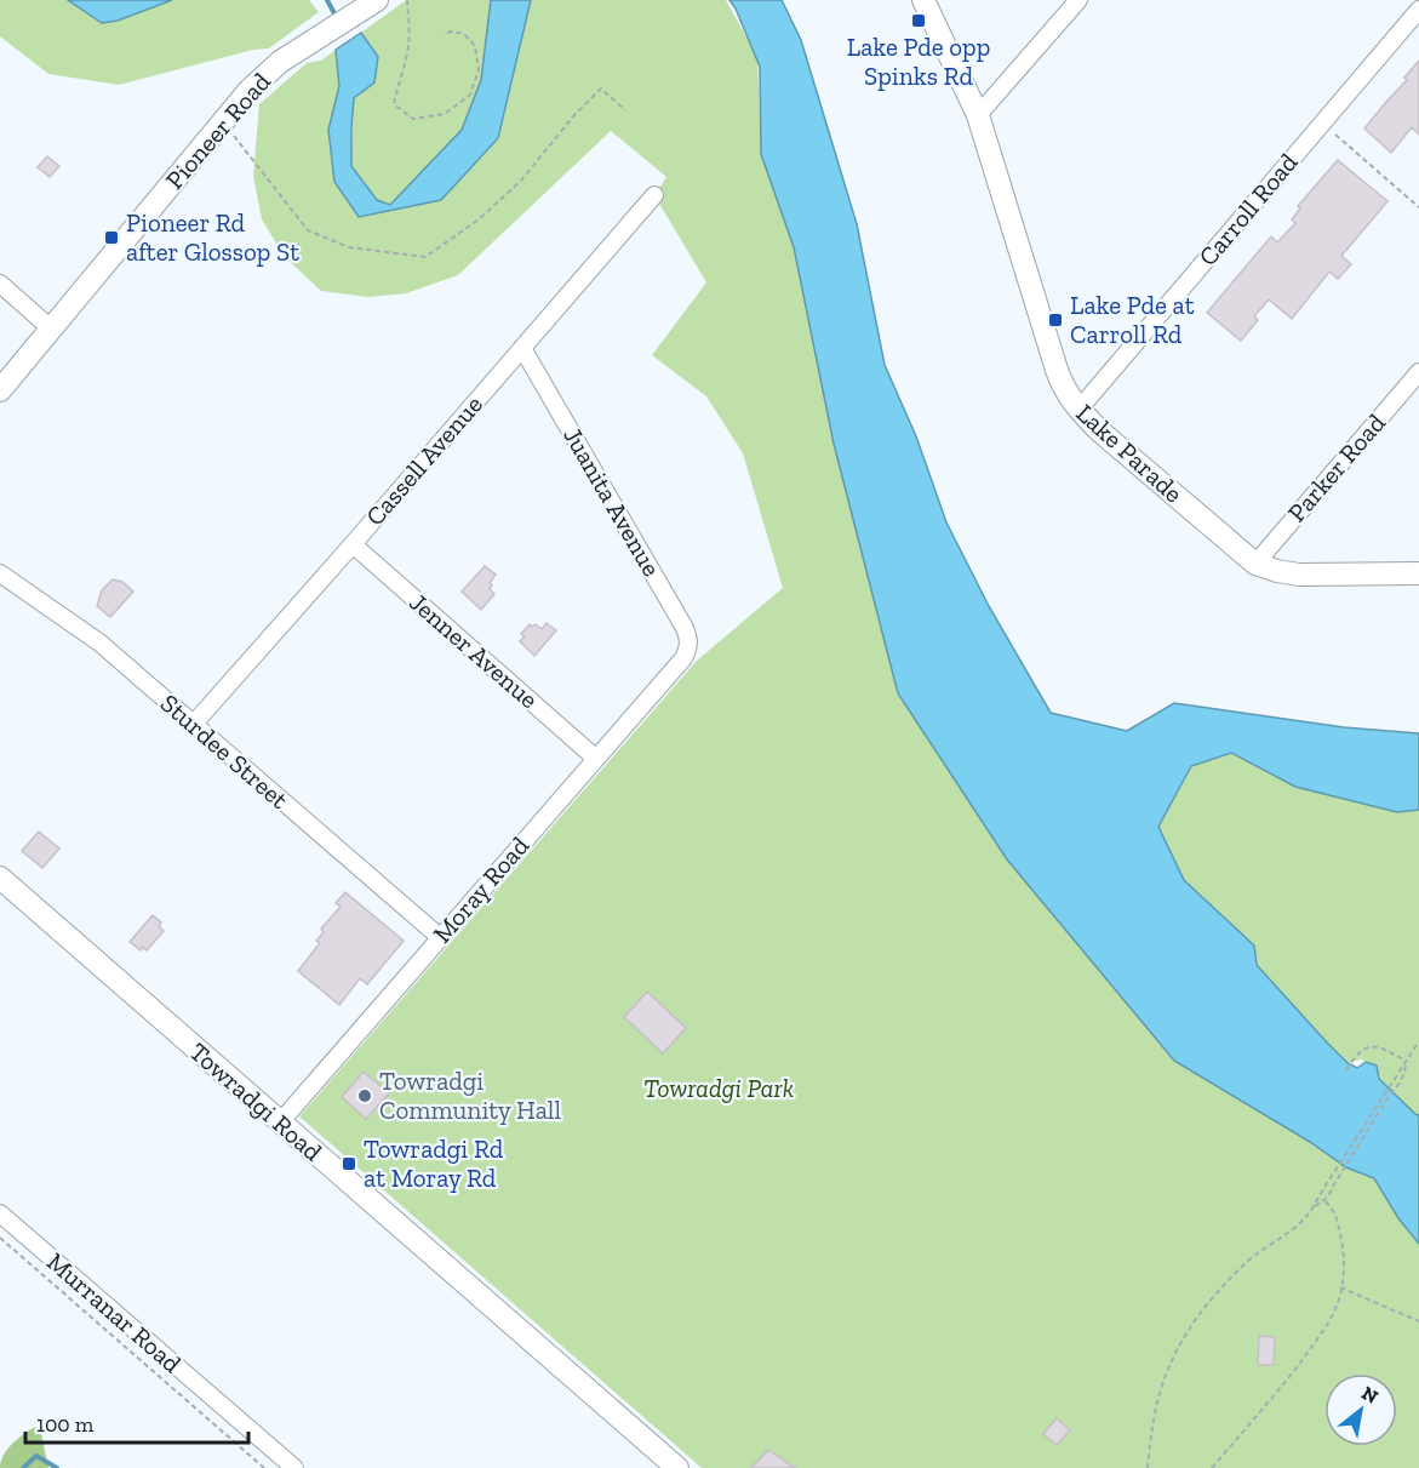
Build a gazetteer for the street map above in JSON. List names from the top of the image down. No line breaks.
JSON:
{"streets":{"main road":["Pioneer Road","Lake Parade","Towradgi Road"],"street":["Carroll Road","Cassell Avenue","Parker Road","Juanita Avenue","Jenner Avenue","Sturdee Street","Moray Road","Murranar Road"]},"crossings":[["Carroll Road","Lake Parade"],["Lake Parade","Parker Road"],["Cassell Avenue","Juanita Avenue"],["Cassell Avenue","Jenner Avenue"],["Cassell Avenue","Sturdee Street"],["Juanita Avenue","Moray Road"],["Jenner Avenue","Moray Road"],["Sturdee Street","Moray Road"],["Moray Road","Towradgi Road"]],"parks":["Towradgi Park"],"places":{"transit":["Lake Pde opp Spinks Rd","Pioneer Rd after Glossop St","Lake Pde at Carroll Rd","Towradgi Rd at Moray Rd"],"other":["Towradgi Community Hall"]},"scale_bar":"100 m","north":"top right"}
